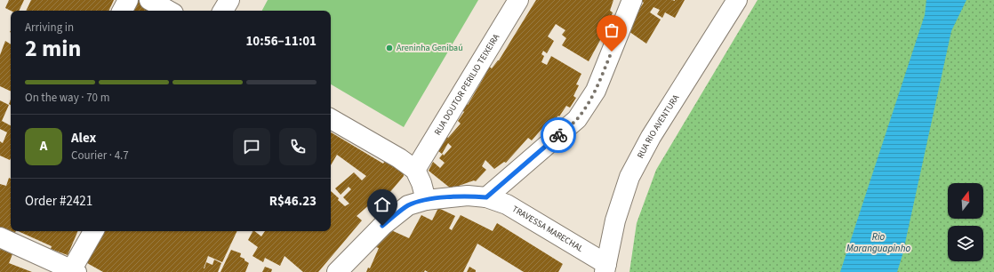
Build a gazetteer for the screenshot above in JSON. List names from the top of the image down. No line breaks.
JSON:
{"streets":{"street":["RUA DOUTOR PERILIO TEIXEIRA","RUA RIO AVENTURA","TRAVESSA MARECHAL"]},"crossings":[["RUA RIO AVENTURA","TRAVESSA MARECHAL"]],"water":["Rio Maranguapinho"],"places":["Areninha Genibaú"],"north":"top","page":{"heading":["2 min","Arriving in","10:56–11:01"],"panel":["Alex","Courier · 4.7","Order #2421","R$46.23"],"bar":"On the way · 70 m","round":"A"}}
